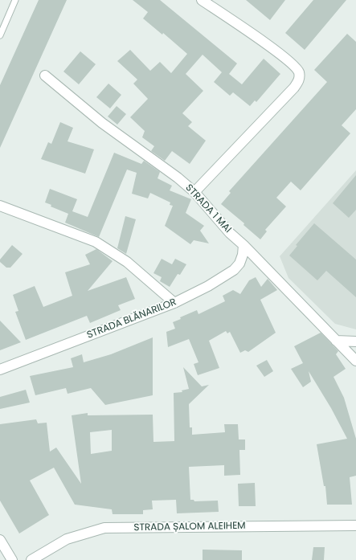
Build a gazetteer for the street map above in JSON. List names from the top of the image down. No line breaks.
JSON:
{"streets":{"street":["STRADA 1 MAI","STRADA BLĂNARILOR","STRADA ȘALOM ALEIHEM"]},"crossings":[["STRADA 1 MAI","STRADA BLĂNARILOR"]]}
